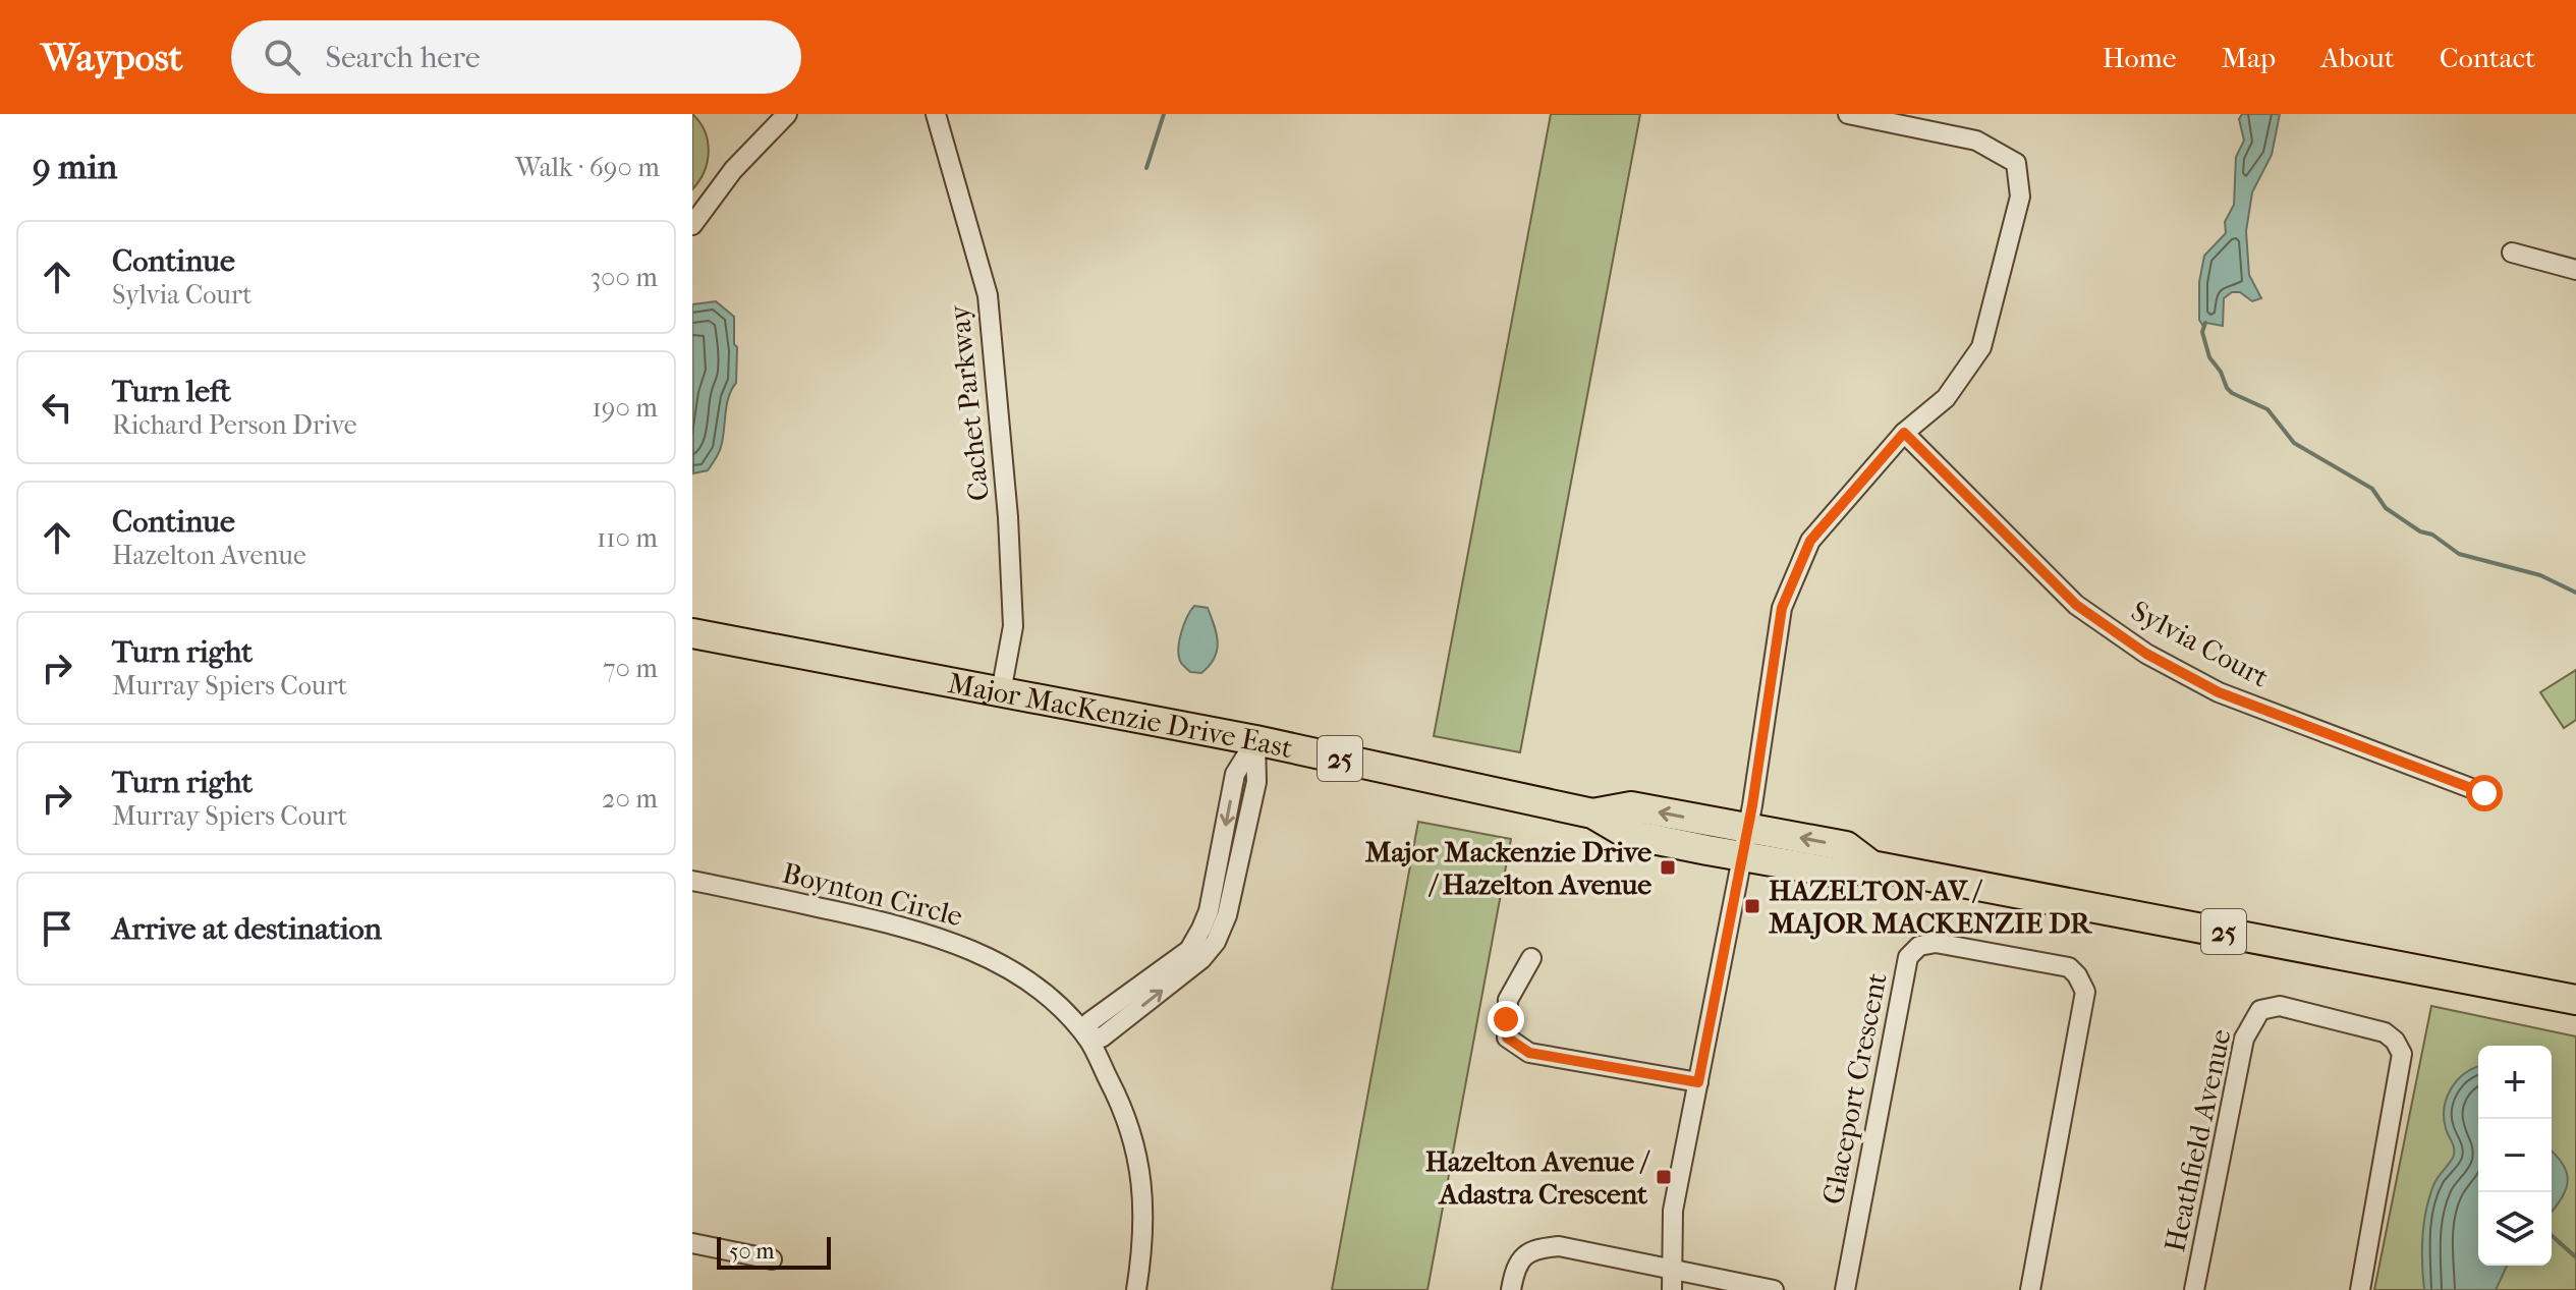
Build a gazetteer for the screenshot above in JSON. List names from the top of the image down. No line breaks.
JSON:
{"streets":{"main road":["Major MacKenzie Drive East","25"],"street":["Cachet Parkway","Sylvia Court","Boynton Circle","Glaceport Crescent","Heathfield Avenue"]},"crossings":[["Cachet Parkway","Major MacKenzie Drive East"]],"places":{"transit":["Major Mackenzie Drive / Hazelton Avenue","HAZELTON AV / MAJOR MACKENZIE DR","Hazelton Avenue / Adastra Crescent"]},"scale_bar":"50 m","page":{"header":"Waypost","search":"Search here","nav":["Home","Map","About","Contact"],"heading":["9 min","Walk · 690 m"],"list":[["Continue","Sylvia Court","300 m"],["Turn left","Richard Person Drive","190 m"],["Continue","Hazelton Avenue","110 m"],["Turn right","Murray Spiers Court","70 m"],["Turn right","Murray Spiers Court","20 m"],"Arrive at destination"],"map_buttons":["+","−"],"scale":"50 m"}}
